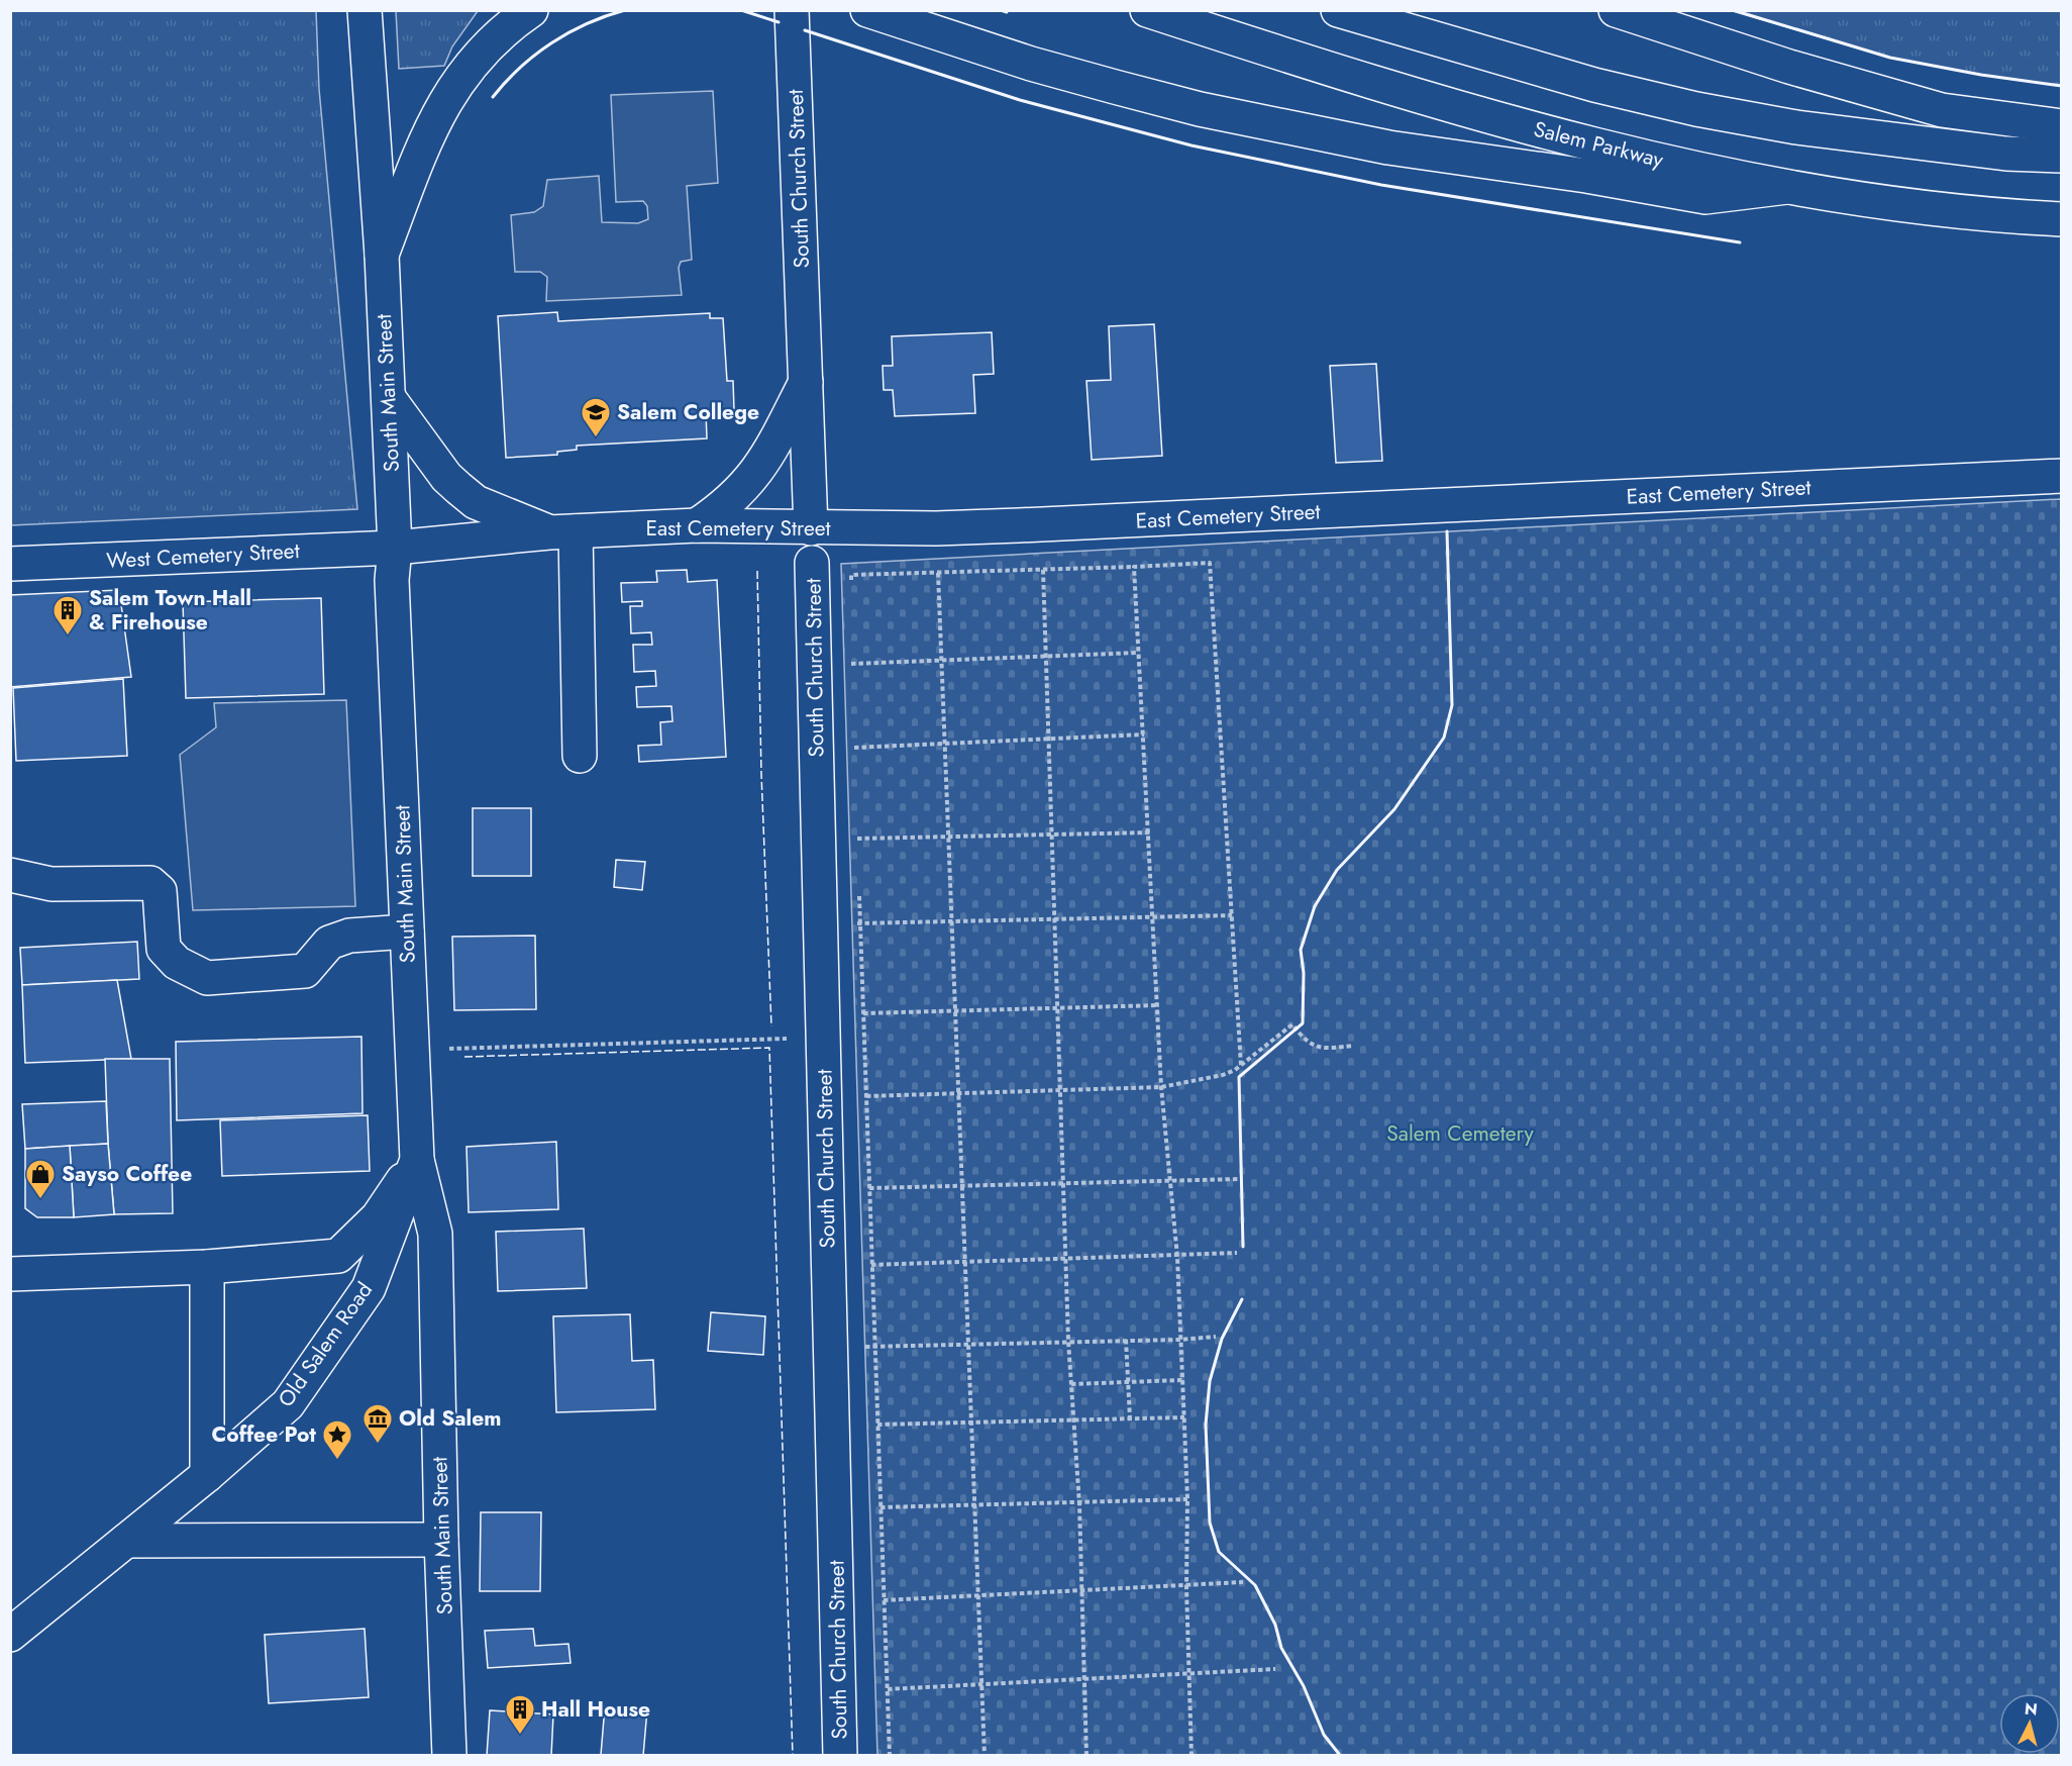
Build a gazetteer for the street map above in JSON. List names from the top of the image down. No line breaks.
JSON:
{"streets":{"main road":["Salem Parkway","South Church Street","South Main Street","East Cemetery Street","West Cemetery Street","Old Salem Road"]},"crossings":[["South Church Street","East Cemetery Street"],["South Main Street","East Cemetery Street"],["South Main Street","West Cemetery Street"],["South Main Street","Old Salem Road"],["East Cemetery Street","West Cemetery Street"]],"parks":["Salem Cemetery"],"places":{"school or university":["Salem College"],"building":["Salem Town Hall & Firehouse","Hall House"],"shop":["Sayso Coffee"],"museum":["Old Salem"],"place":["Coffee Pot"]},"north":"top"}
